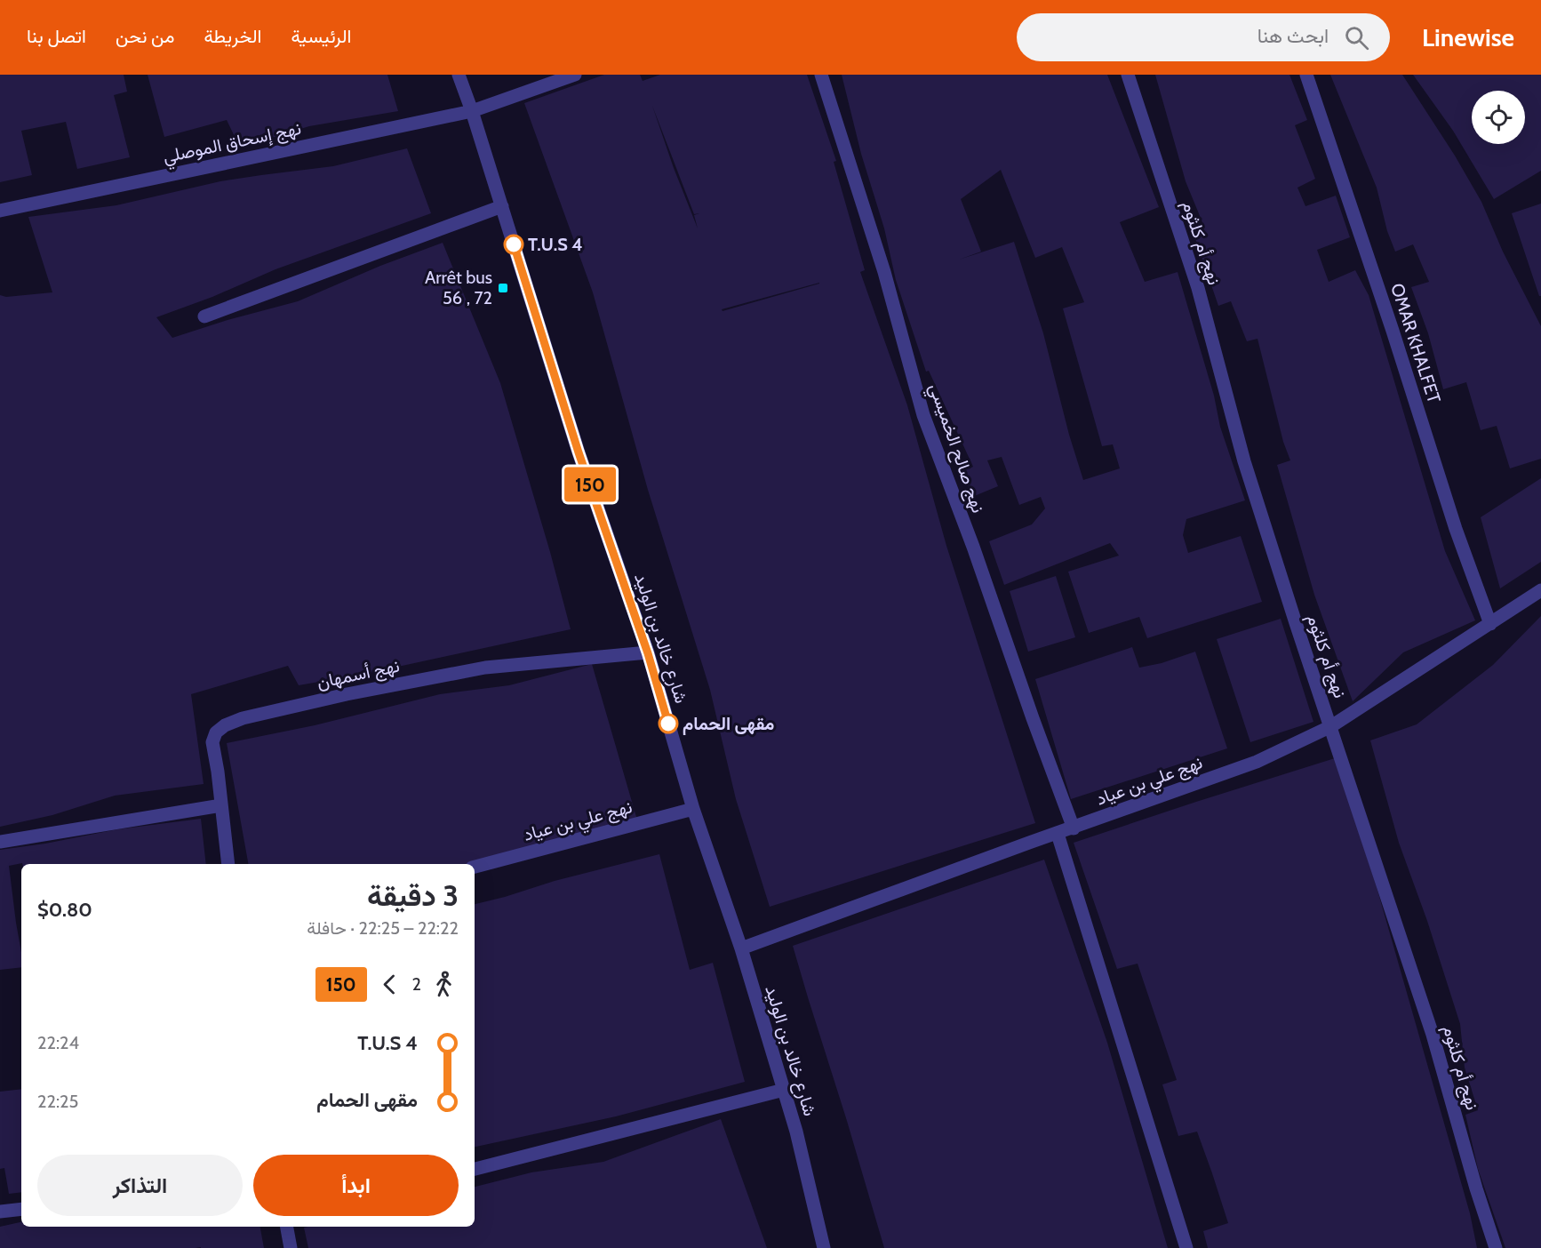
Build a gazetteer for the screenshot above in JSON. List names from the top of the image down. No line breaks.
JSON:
{"streets":{"street":["نهج إسحاق الموصلي","نهج أم كلثوم","OMAR KHALFET","نهج صالح الخميسي","شارع خالد بن الوليد","نهج أسمهان","نهج علي بن عياد"]},"crossings":[["نهج إسحاق الموصلي","شارع خالد بن الوليد"],["نهج أم كلثوم","نهج علي بن عياد"],["OMAR KHALFET","نهج علي بن عياد"],["نهج صالح الخميسي","نهج علي بن عياد"],["شارع خالد بن الوليد","نهج أسمهان"],["شارع خالد بن الوليد","نهج علي بن عياد"]],"places":{"other":["T.U.S 4","مقهى الحمام"],"transit":["Arrêt bus 56 , 72"]},"lines":["bus line 150"],"page":{"header":"Linewise","search":"ابحث هنا","nav":["الرئيسية","الخريطة","من نحن","اتصل بنا"],"on_map":"150","heading":["3 دقيقة","22:22 – 22:25 · حافلة","$0.80"],"legs":["2","150"],"list":[{"name":"T.U.S 4","value":"22:24"},{"name":"مقهى الحمام","value":"22:25"}],"buttons":["ابدأ","التذاكر"]}}
